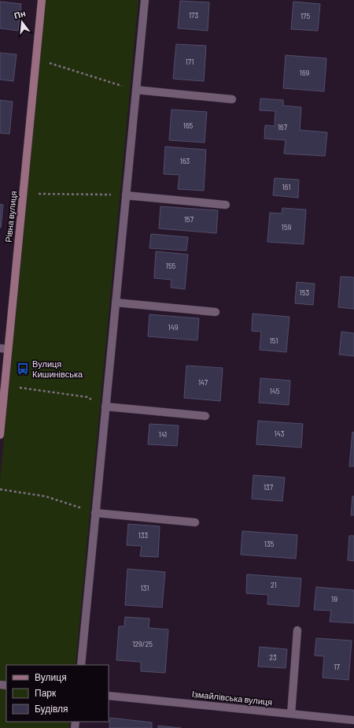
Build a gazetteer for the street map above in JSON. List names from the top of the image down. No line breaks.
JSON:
{"streets":{"street":["Рівна вулиця","Ізмайлівська вулиця"]},"places":{"bus stop":["Вулиця Кишинівська"]},"house_numbers":["173","175","171","169","165","167","163","161","157","159","155","153","149","151","147","145","143","141","137","133","135","21","131","19","129/25","23","17"],"legend":["Вулиця","Парк","Будівля"],"north":"top"}
